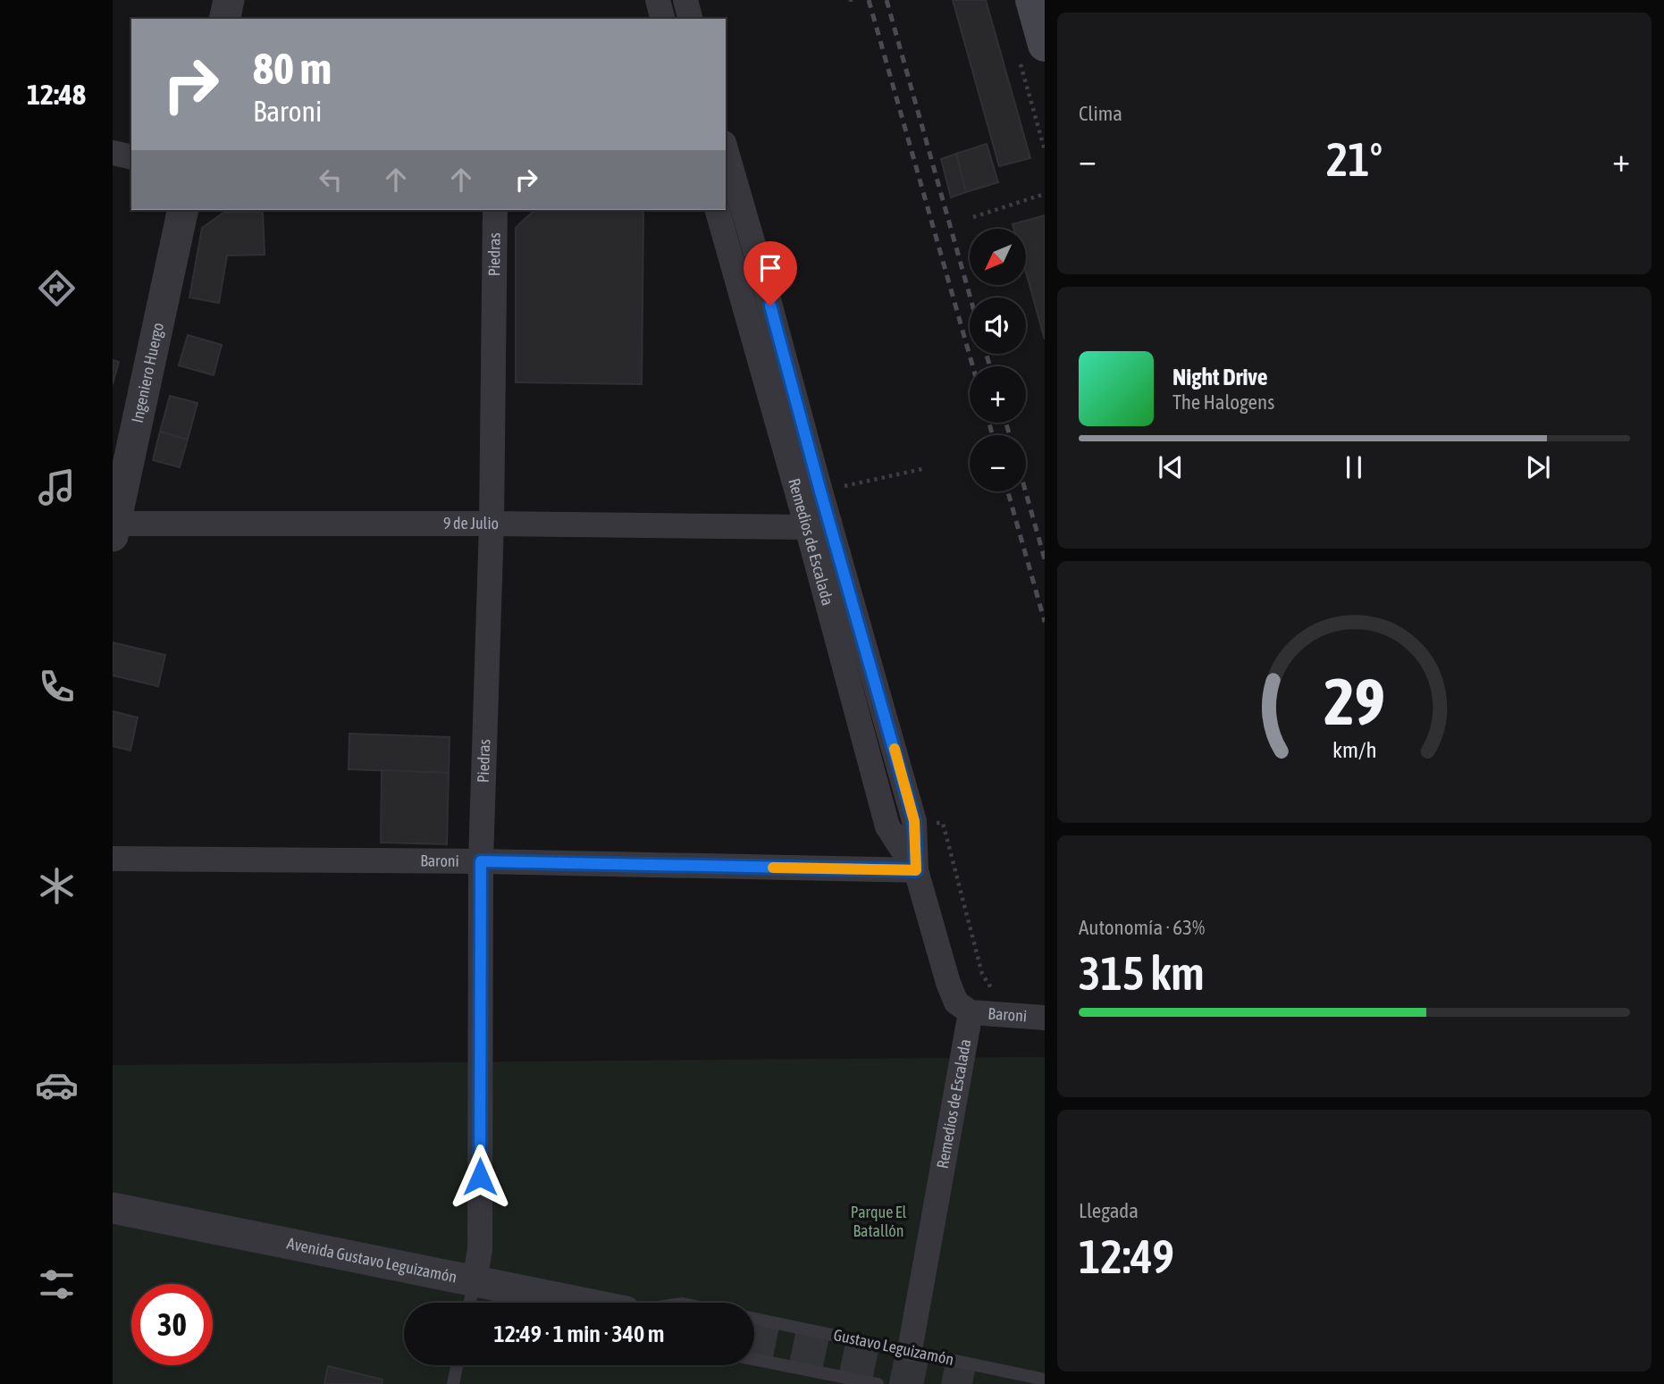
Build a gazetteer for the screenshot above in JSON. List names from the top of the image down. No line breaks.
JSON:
{"streets":{"street":["Piedras","Ingeniero Huergo","9 de Julio","Remedios de Escalada","Baroni","Avenida Gustavo Leguizamón"],"lane":["Gustavo Leguizamón"]},"crossings":[["Piedras","9 de Julio"],["Piedras","Baroni"],["Piedras","Avenida Gustavo Leguizamón"],["Ingeniero Huergo","9 de Julio"],["9 de Julio","Remedios de Escalada"],["Remedios de Escalada","Baroni"],["Remedios de Escalada","Gustavo Leguizamón"]],"parks":["Parque El Batallón"],"north":"bottom left","page":{"tabs":"12:48","tile":["Clima",["Autonomía · 63%","315 km"],["Llegada","12:49"]],"turn":["80 m","Baroni"],"heat":["−","21°","+"],"map_buttons":["+","−"],"song":["Night Drive","The Halogens"],"limit":"30","trip":"12:49 · 1 min · 340 m","gauge":["29","km/h"]}}
